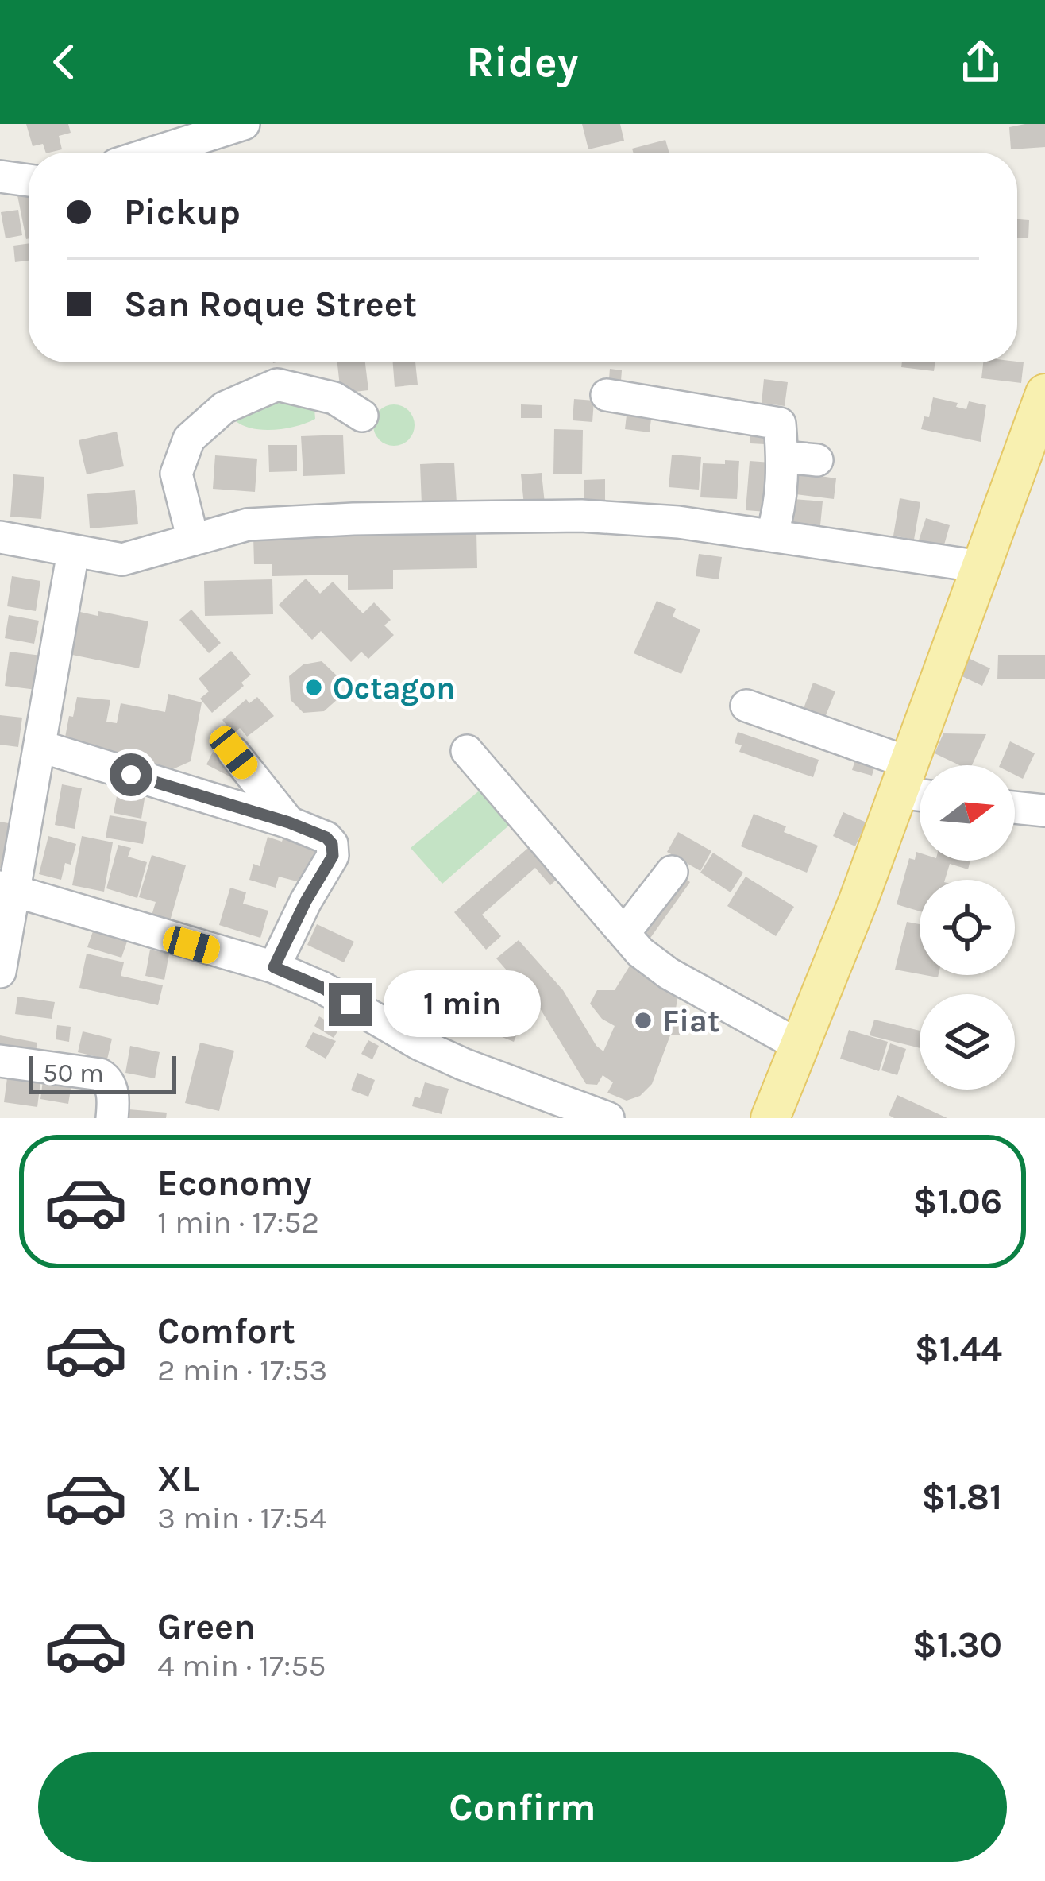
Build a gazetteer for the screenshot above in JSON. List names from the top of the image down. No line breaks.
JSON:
{"places":["Octagon","Fiat"],"scale_bar":"50 m","north":"right","page":{"header":"Ridey","banner":["Pickup","San Roque Street"],"bubble":"1 min","scale":"50 m","list":[{"name":"Economy","note":"1 min · 17:52","value":"$1.06"},{"name":"Comfort","note":"2 min · 17:53","value":"$1.44"},{"name":"XL","note":"3 min · 17:54","value":"$1.81"},{"name":"Green","note":"4 min · 17:55","value":"$1.30"}],"buttons":"Confirm"}}
